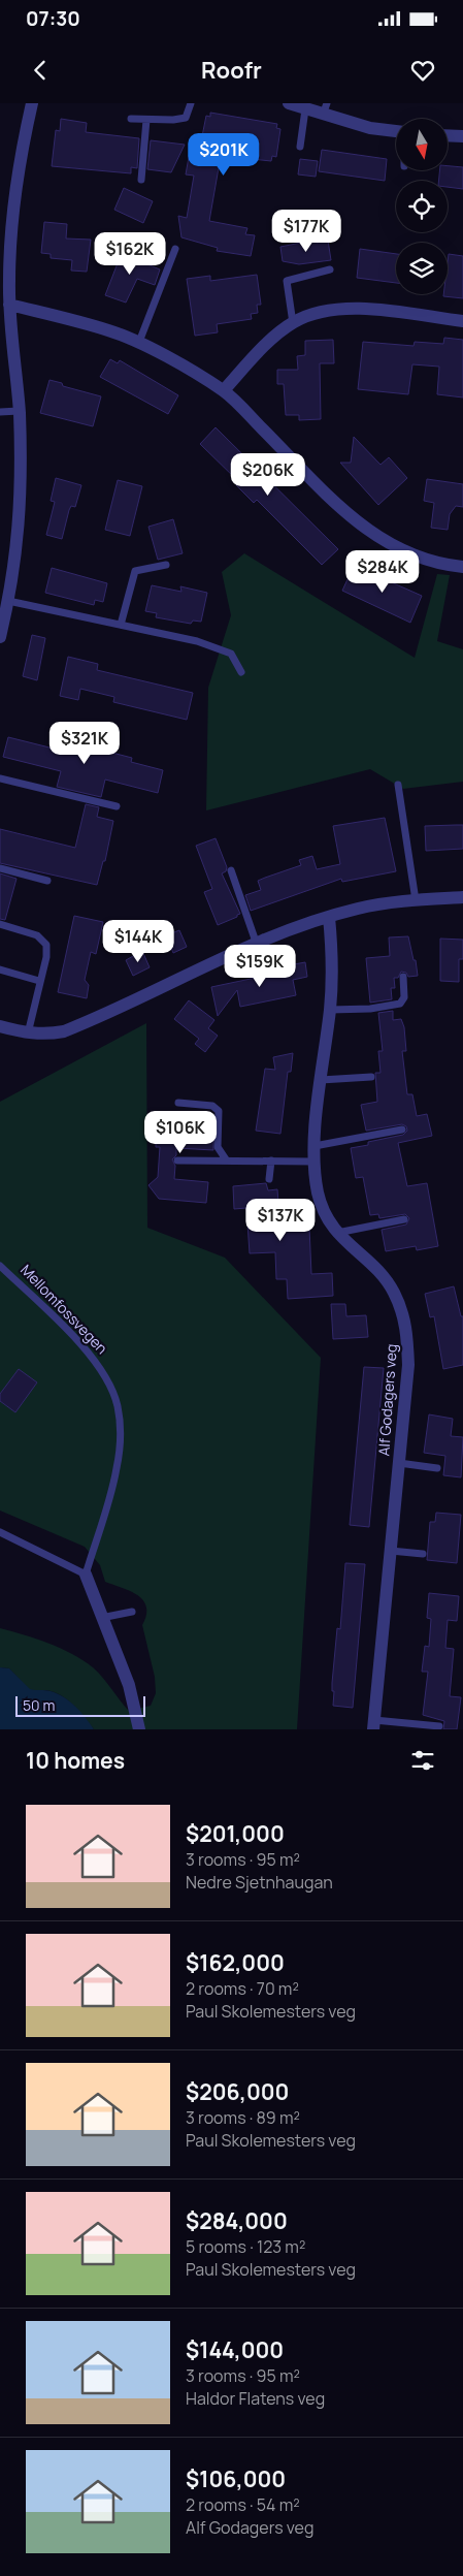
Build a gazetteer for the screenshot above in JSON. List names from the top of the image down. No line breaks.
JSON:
{"streets":{"street":["Alf Godagers veg"],"lane":["Mellomfossvegen"]},"scale_bar":"50 m","north":"bottom","page":{"status":"07:30","header":"Roofr","price":["$201K","$177K","$162K","$206K","$284K","$321K","$144K","$159K","$106K","$137K"],"scale":"50 m","heading":"10 homes","list":[{"name":"$201,000","note":"3 rooms · 95 m² · Nedre Sjetnhaugan"},{"name":"$162,000","note":"2 rooms · 70 m² · Paul Skolemesters veg"},{"name":"$206,000","note":"3 rooms · 89 m² · Paul Skolemesters veg"},{"name":"$284,000","note":"5 rooms · 123 m² · Paul Skolemesters veg"},{"name":"$144,000","note":"3 rooms · 95 m² · Haldor Flatens veg"},{"name":"$106,000","note":"2 rooms · 54 m² · Alf Godagers veg"}]}}
